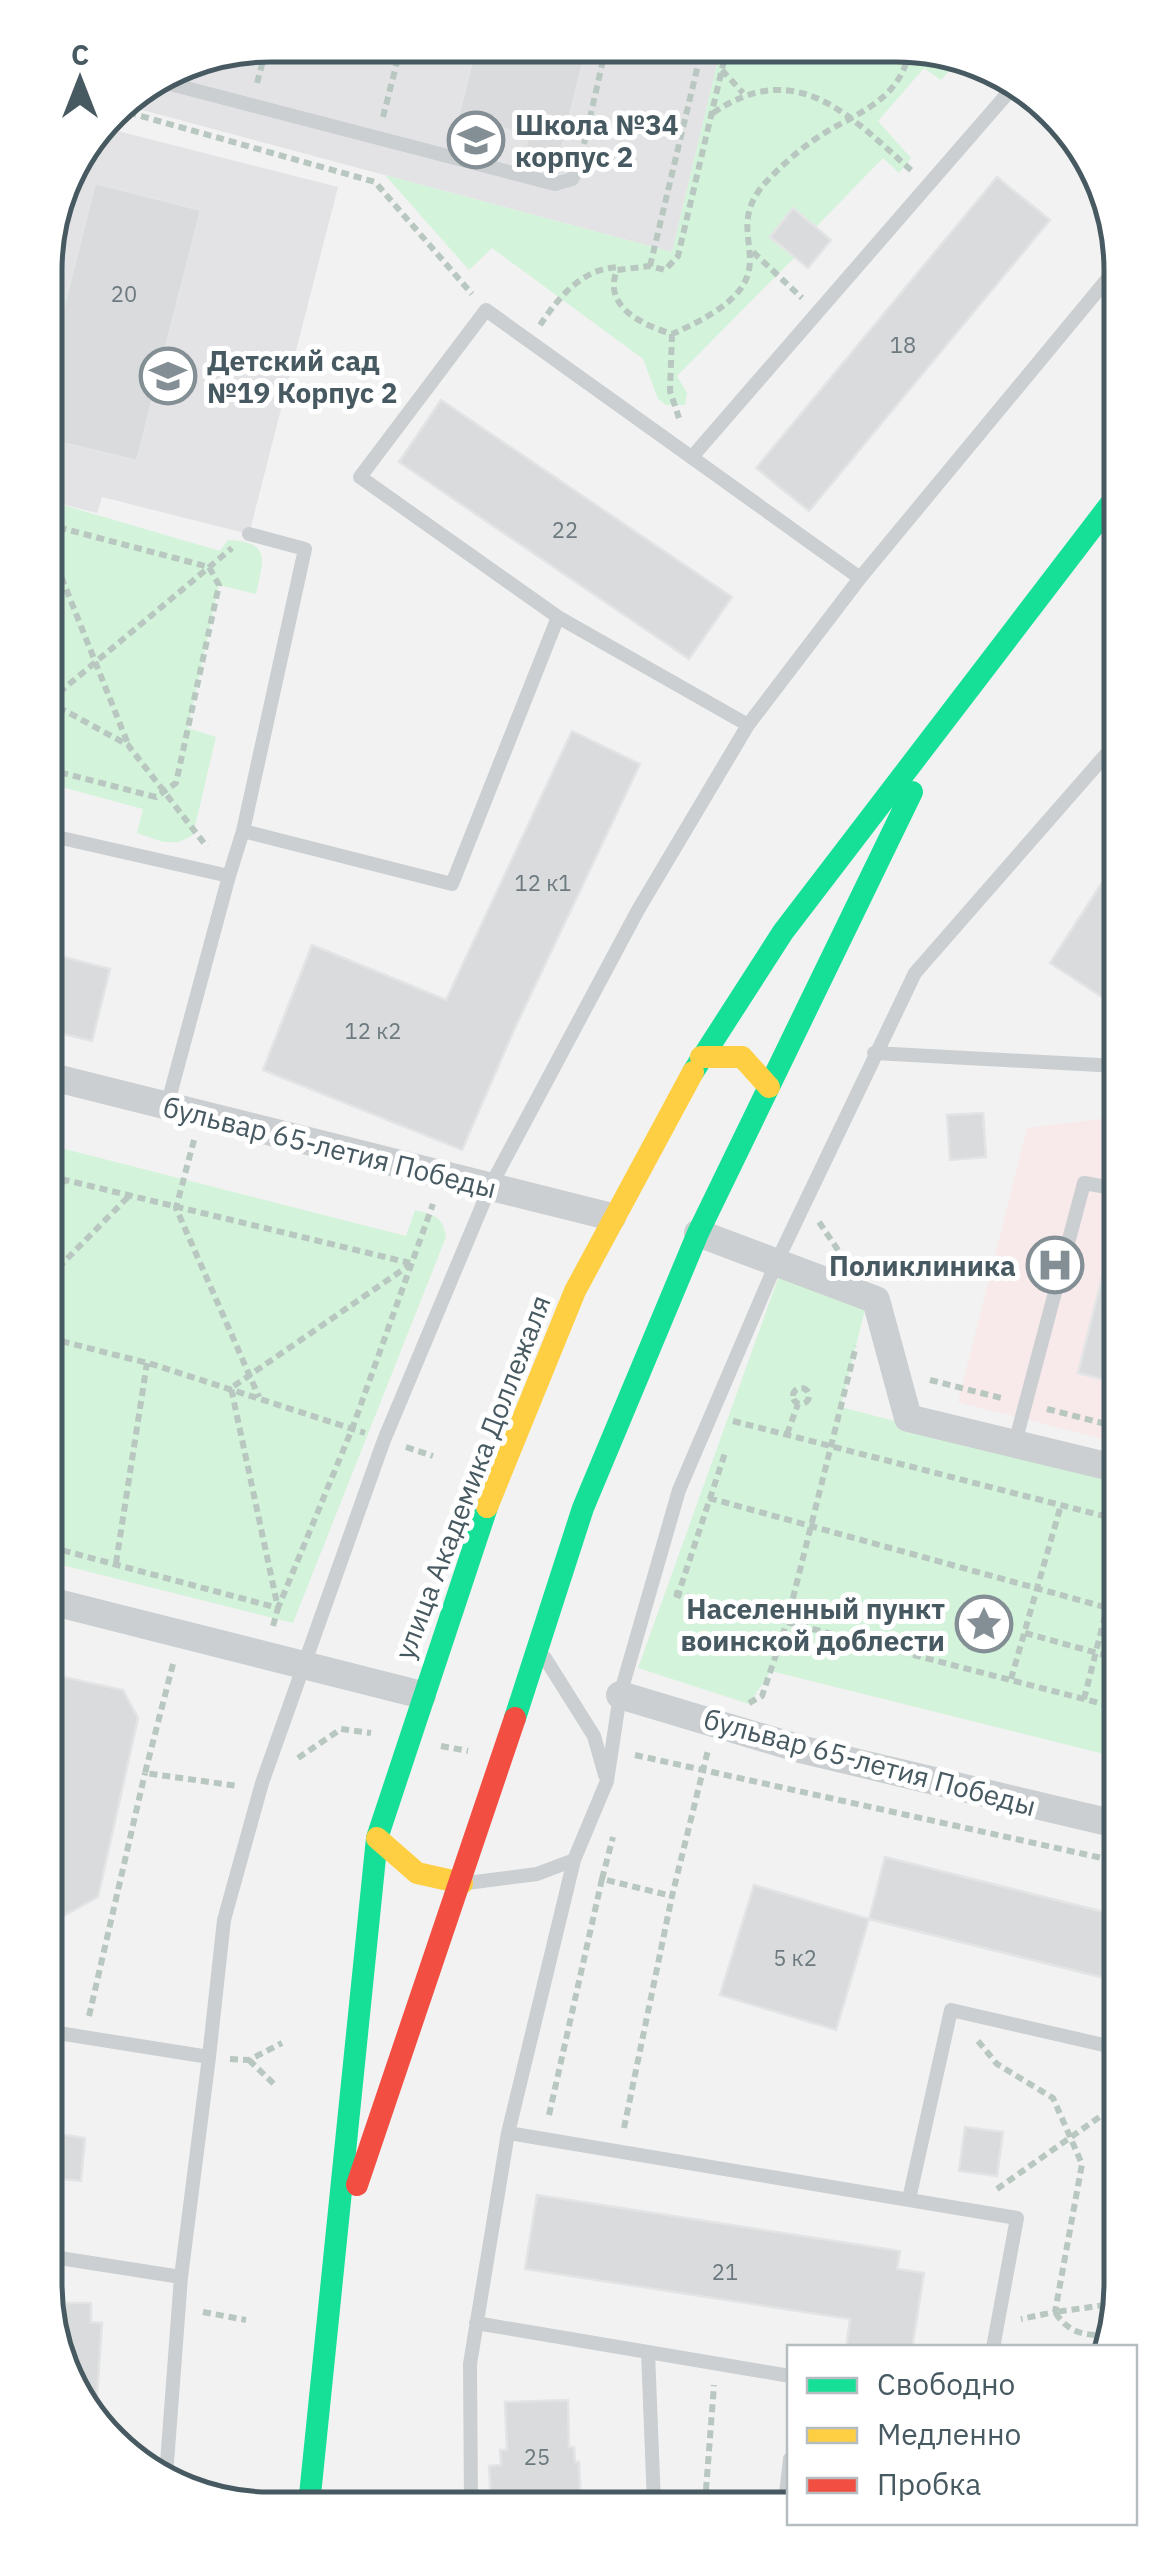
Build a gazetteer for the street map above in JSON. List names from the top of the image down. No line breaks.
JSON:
{"streets":{"main road":["улица Академика Доллежаля"],"street":["бульвар 65-летия Победы"]},"crossings":[["бульвар 65-летия Победы","улица Академика Доллежаля"]],"places":{"school or university":["Школа №34 корпус 2","Детский сад №19 Корпус 2"],"hospital":["Поликлиника"],"place":["Населенный пункт воинской доблести"]},"house_numbers":["20","18","22","12 к1","12 к2","5 к2","21","25"],"legend":["Свободно","Медленно","Пробка"],"north":"top"}
